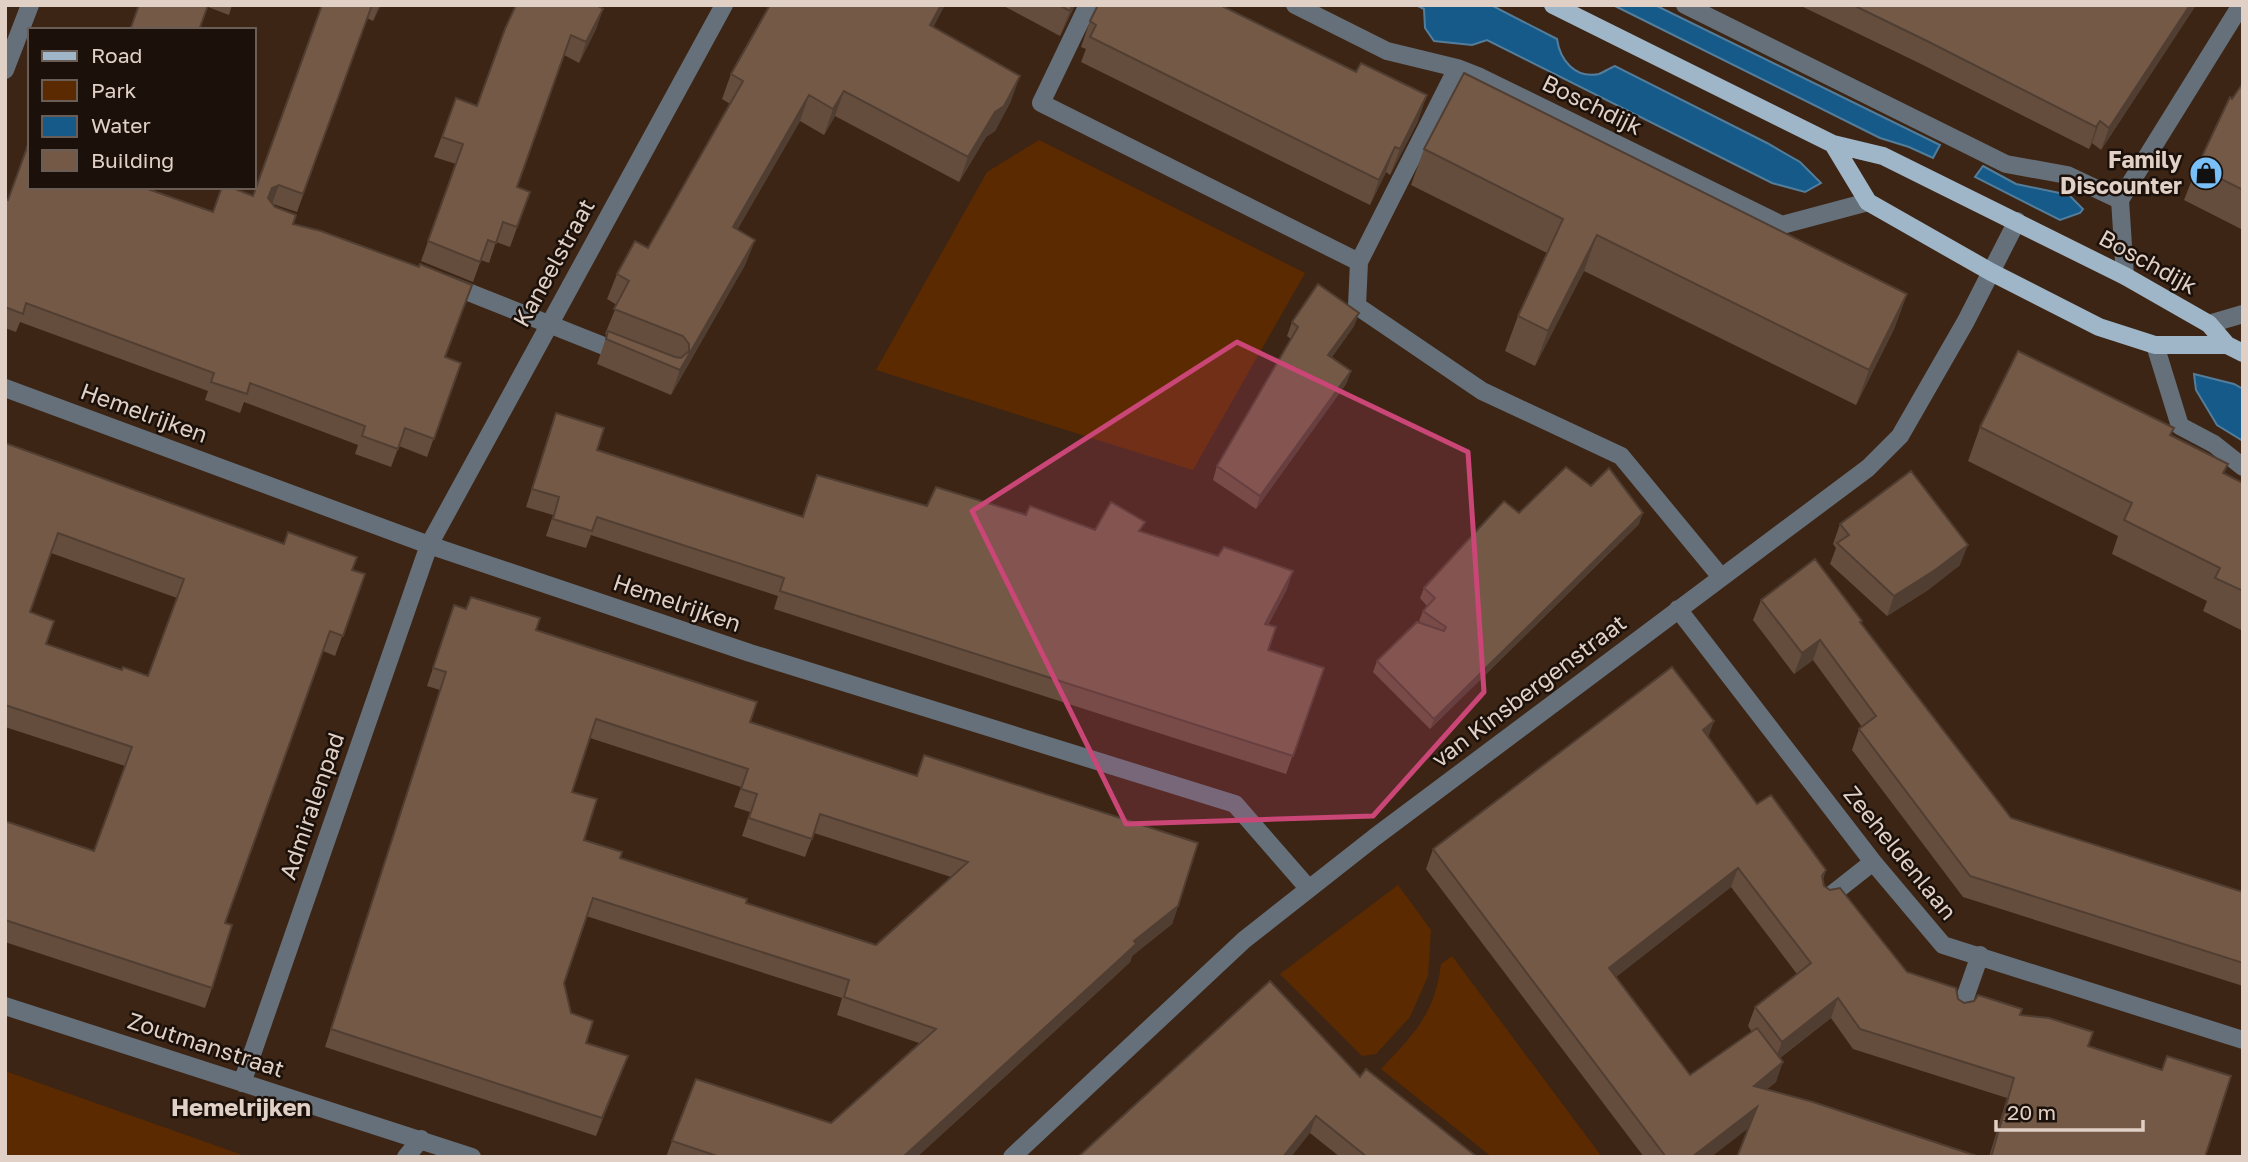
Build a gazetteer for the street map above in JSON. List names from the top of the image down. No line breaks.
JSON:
{"streets":{"main road":["Boschdijk"],"street":["Kaneelstraat","Hemelrijken","van Kinsbergenstraat","Admiralenpad","Zeeheldenlaan","Zoutmanstraat"]},"crossings":[["Boschdijk","van Kinsbergenstraat"],["Kaneelstraat","Hemelrijken"],["Kaneelstraat","Admiralenpad"],["Hemelrijken","van Kinsbergenstraat"],["Hemelrijken","Admiralenpad"],["van Kinsbergenstraat","Zeeheldenlaan"],["Admiralenpad","Zoutmanstraat"]],"districts":["Hemelrijken"],"places":{"shop":["Family Discounter"]},"legend":["Road","Park","Water","Building"],"scale_bar":"20 m"}
